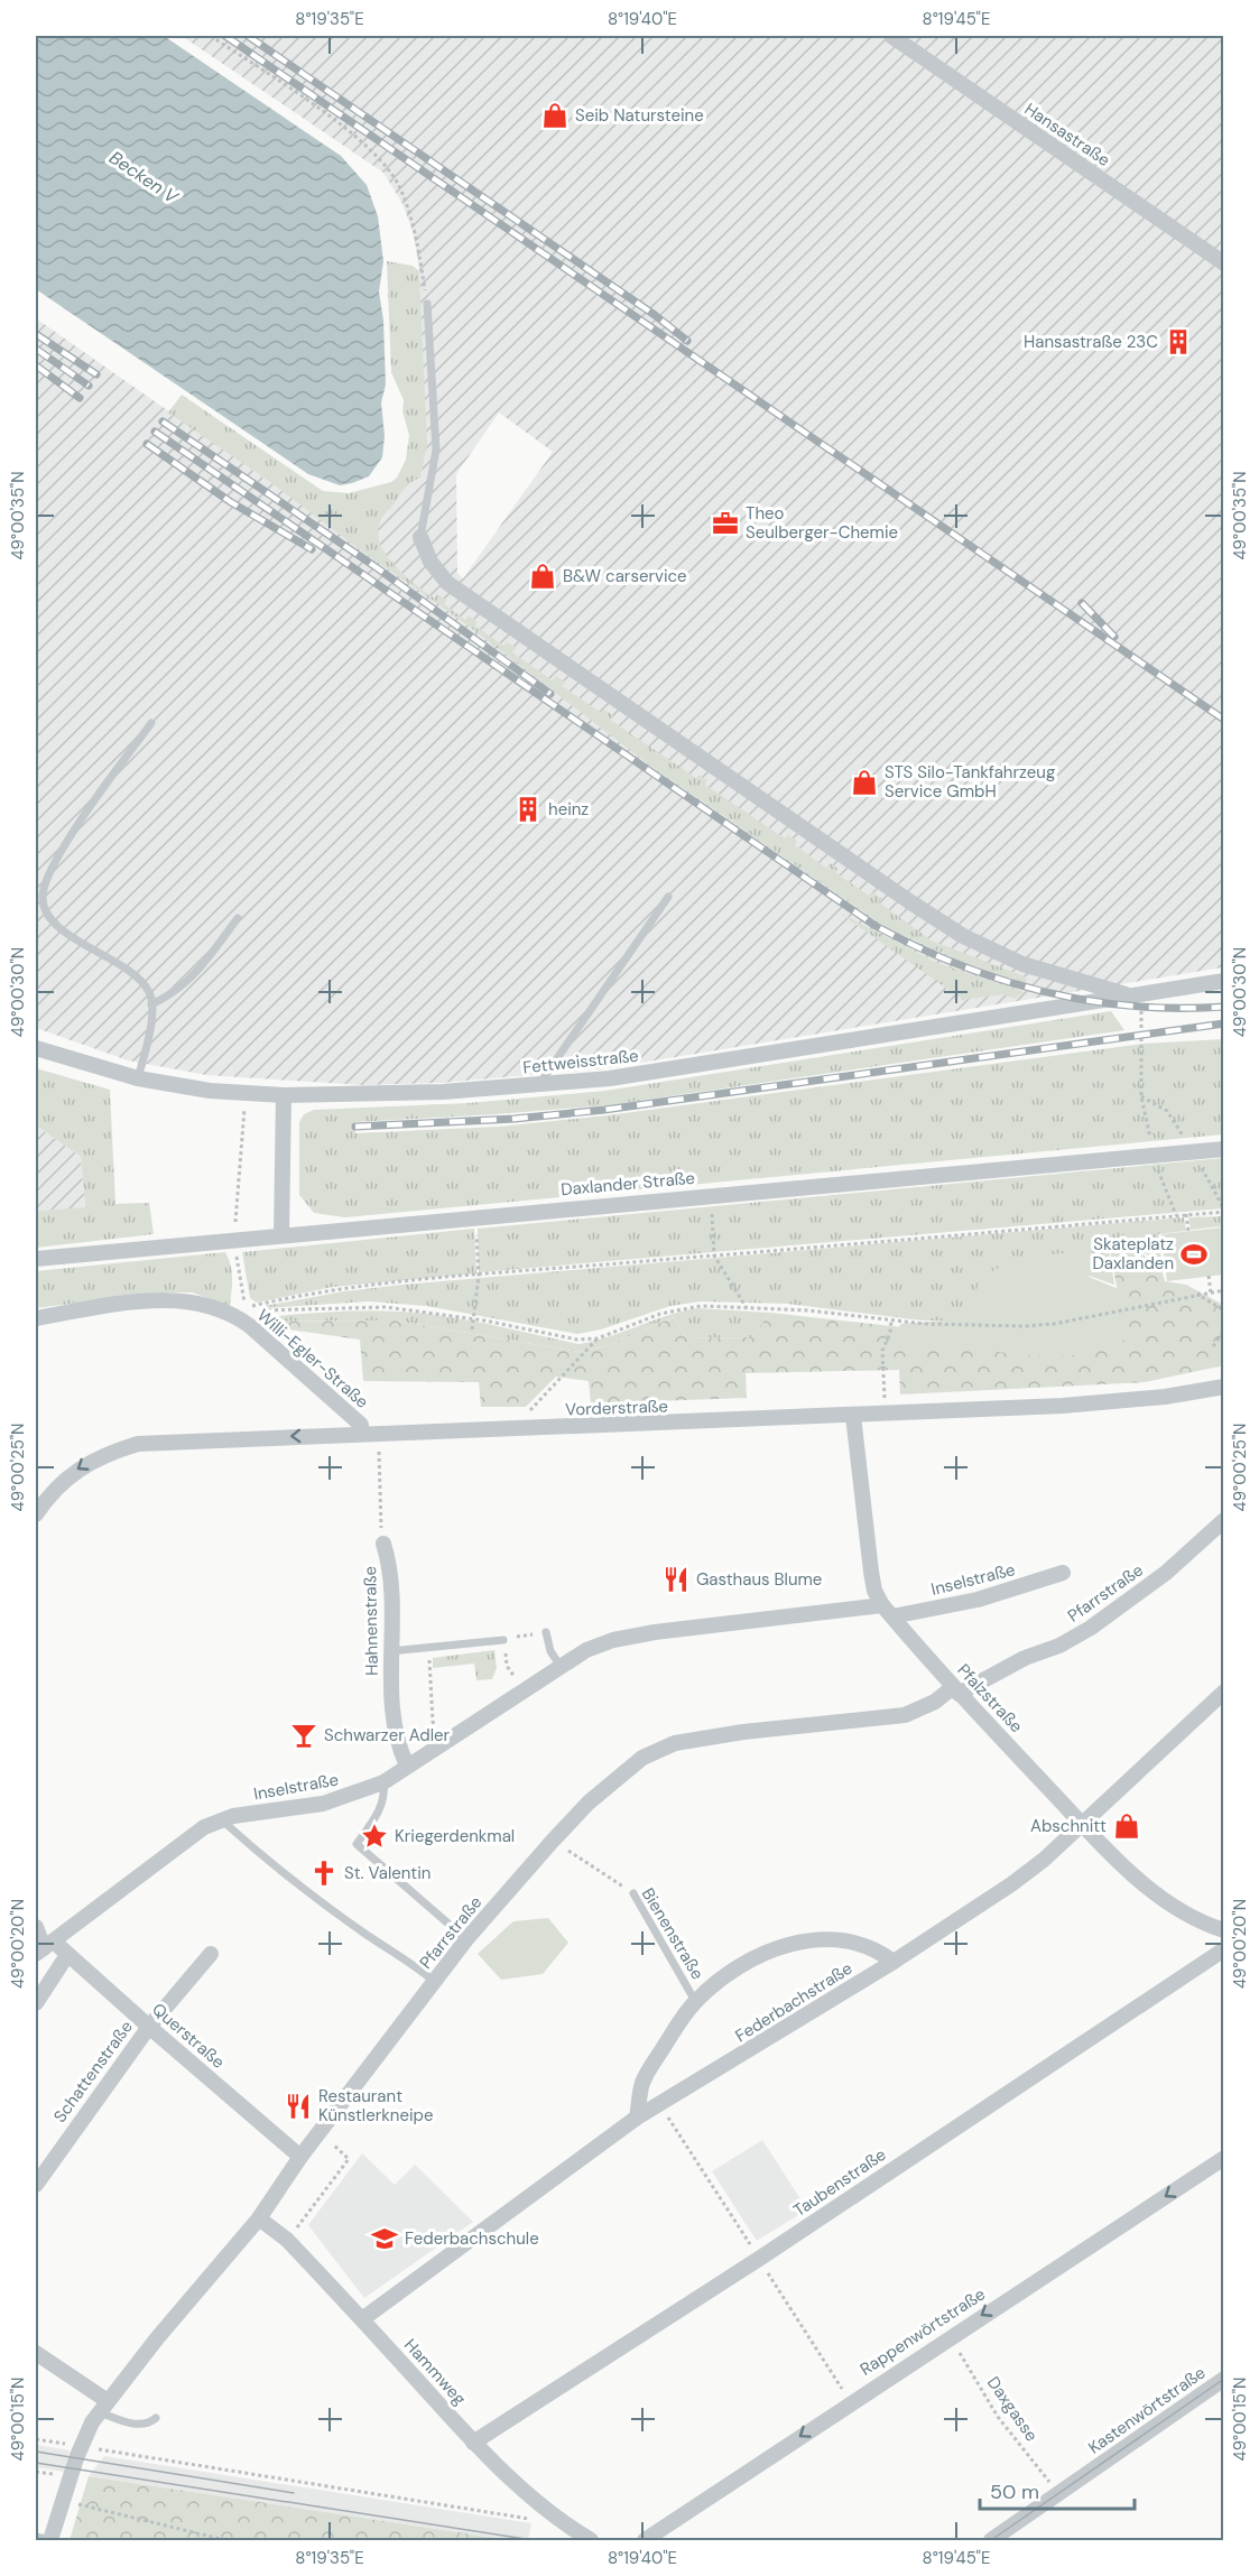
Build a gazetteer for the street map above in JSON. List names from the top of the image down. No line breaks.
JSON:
{"streets":{"street":["Hansastraße","Fettweisstraße","Daxlander Straße","Willi-Egler-Straße","Vorderstraße","Inselstraße","Pfarrstraße","Hahnenstraße","Pfalzstraße","Federbachstraße","Querstraße","Schattenstraße","Taubenstraße","Rappenwörtstraße","Hammweg","Kastenwörtstraße"],"lane":["Bienenstraße"],"path":["Daxgasse"]},"crossings":[["Willi-Egler-Straße","Vorderstraße"],["Vorderstraße","Hahnenstraße"],["Vorderstraße","Pfalzstraße"],["Inselstraße","Hahnenstraße"],["Inselstraße","Pfalzstraße"],["Inselstraße","Querstraße"],["Pfarrstraße","Pfalzstraße"],["Pfarrstraße","Bienenstraße"],["Pfarrstraße","Querstraße"],["Pfarrstraße","Hammweg"],["Pfalzstraße","Federbachstraße"],["Federbachstraße","Hammweg"],["Querstraße","Schattenstraße"],["Taubenstraße","Hammweg"],["Rappenwörtstraße","Daxgasse"],["Daxgasse","Kastenwörtstraße"]],"one_way":["Rappenwörtstraße"],"water":["Becken V"],"places":{"shop":["Seib Natursteine","B&W carservice","STS Silo-Tankfahrzeug Service GmbH","Abschnitt"],"building":["Hansastraße 23C","heinz"],"office":["Theo Seulberger-Chemie"],"sports":["Skateplatz Daxlanden"],"restaurant":["Gasthaus Blume","Restaurant Künstlerkneipe"],"bar":["Schwarzer Adler"],"place":["Kriegerdenkmal"],"church":["St. Valentin"],"school or university":["Federbachschule"]},"scale_bar":"50 m","coordinates":["8°19'35\"E","8°19'40\"E","8°19'45\"E","49°00'35\"N","49°00'30\"N","49°00'25\"N","49°00'20\"N","49°00'15\"N"]}
